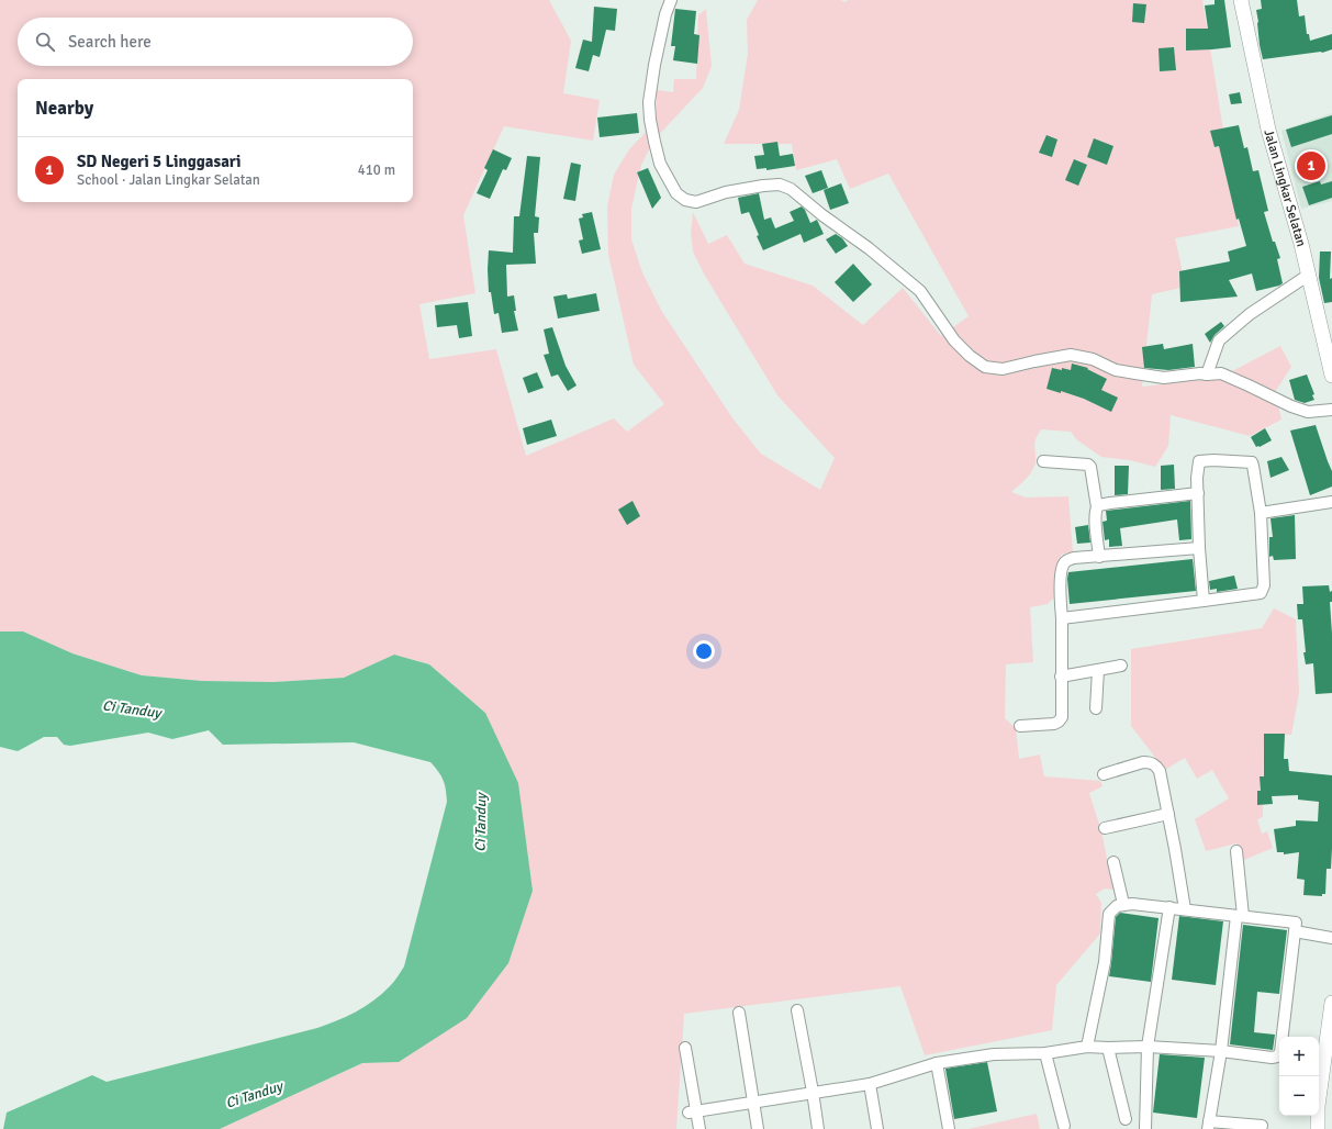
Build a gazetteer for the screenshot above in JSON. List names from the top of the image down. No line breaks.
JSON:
{"streets":{"street":["Jalan Lingkar Selatan"]},"water":["Ci Tanduy"],"page":{"search":"Search here","heading":"Nearby","list":[{"mark":"1","name":"SD Negeri 5 Linggasari","note":"School · Jalan Lingkar Selatan","value":"410 m"}],"pins":"1","map_buttons":["+","−"]}}
